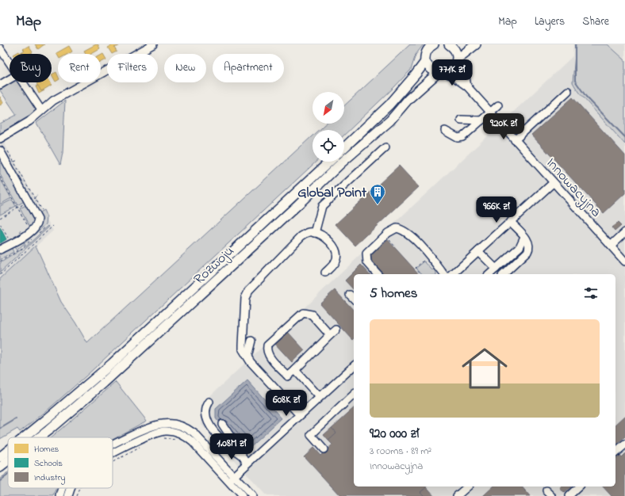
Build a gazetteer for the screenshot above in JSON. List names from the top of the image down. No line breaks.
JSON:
{"streets":{"main road":["Rozwoju"],"street":["Innowacyjna"]},"crossings":[["Innowacyjna","Rozwoju"]],"places":{"building":["Global Point"]},"legend":["Homes","Schools","Industry"],"north":"bottom left","page":{"header":"Map","nav":["Map","Layers","Share"],"chip":["Buy","Rent","Filters","New","Apartment"],"price":["771K zł","920K zł","966K zł","608K zł","1.08M zł"],"heading":"5 homes","list":[{"name":"920 000 zł","note":"3 rooms · 89 m² · Innowacyjna"}]}}
